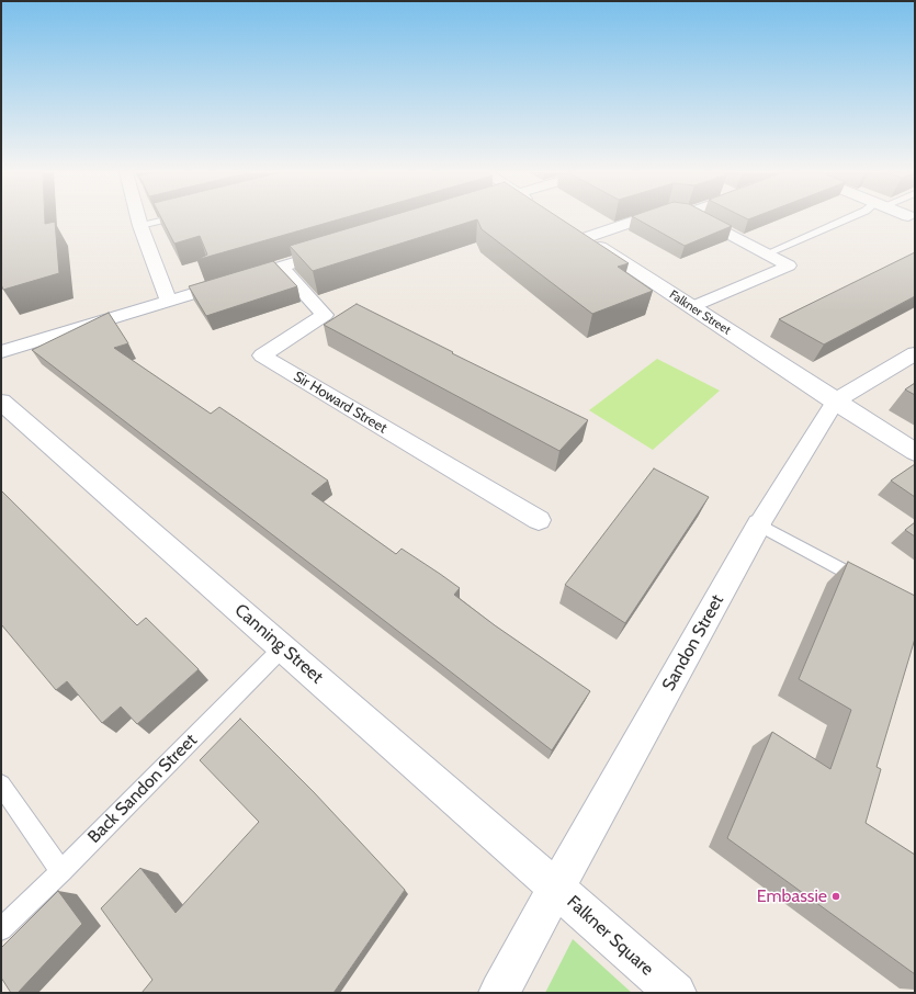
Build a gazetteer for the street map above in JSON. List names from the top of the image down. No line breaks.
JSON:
{"streets":{"street":["Falkner Street","Sir Howard Street","Sandon Street","Canning Street","Falkner Square"],"lane":["Back Sandon Street"]},"crossings":[["Falkner Street","Sandon Street"],["Sandon Street","Canning Street"],["Sandon Street","Falkner Square"],["Canning Street","Back Sandon Street"],["Canning Street","Falkner Square"]],"places":["Embassie"]}
